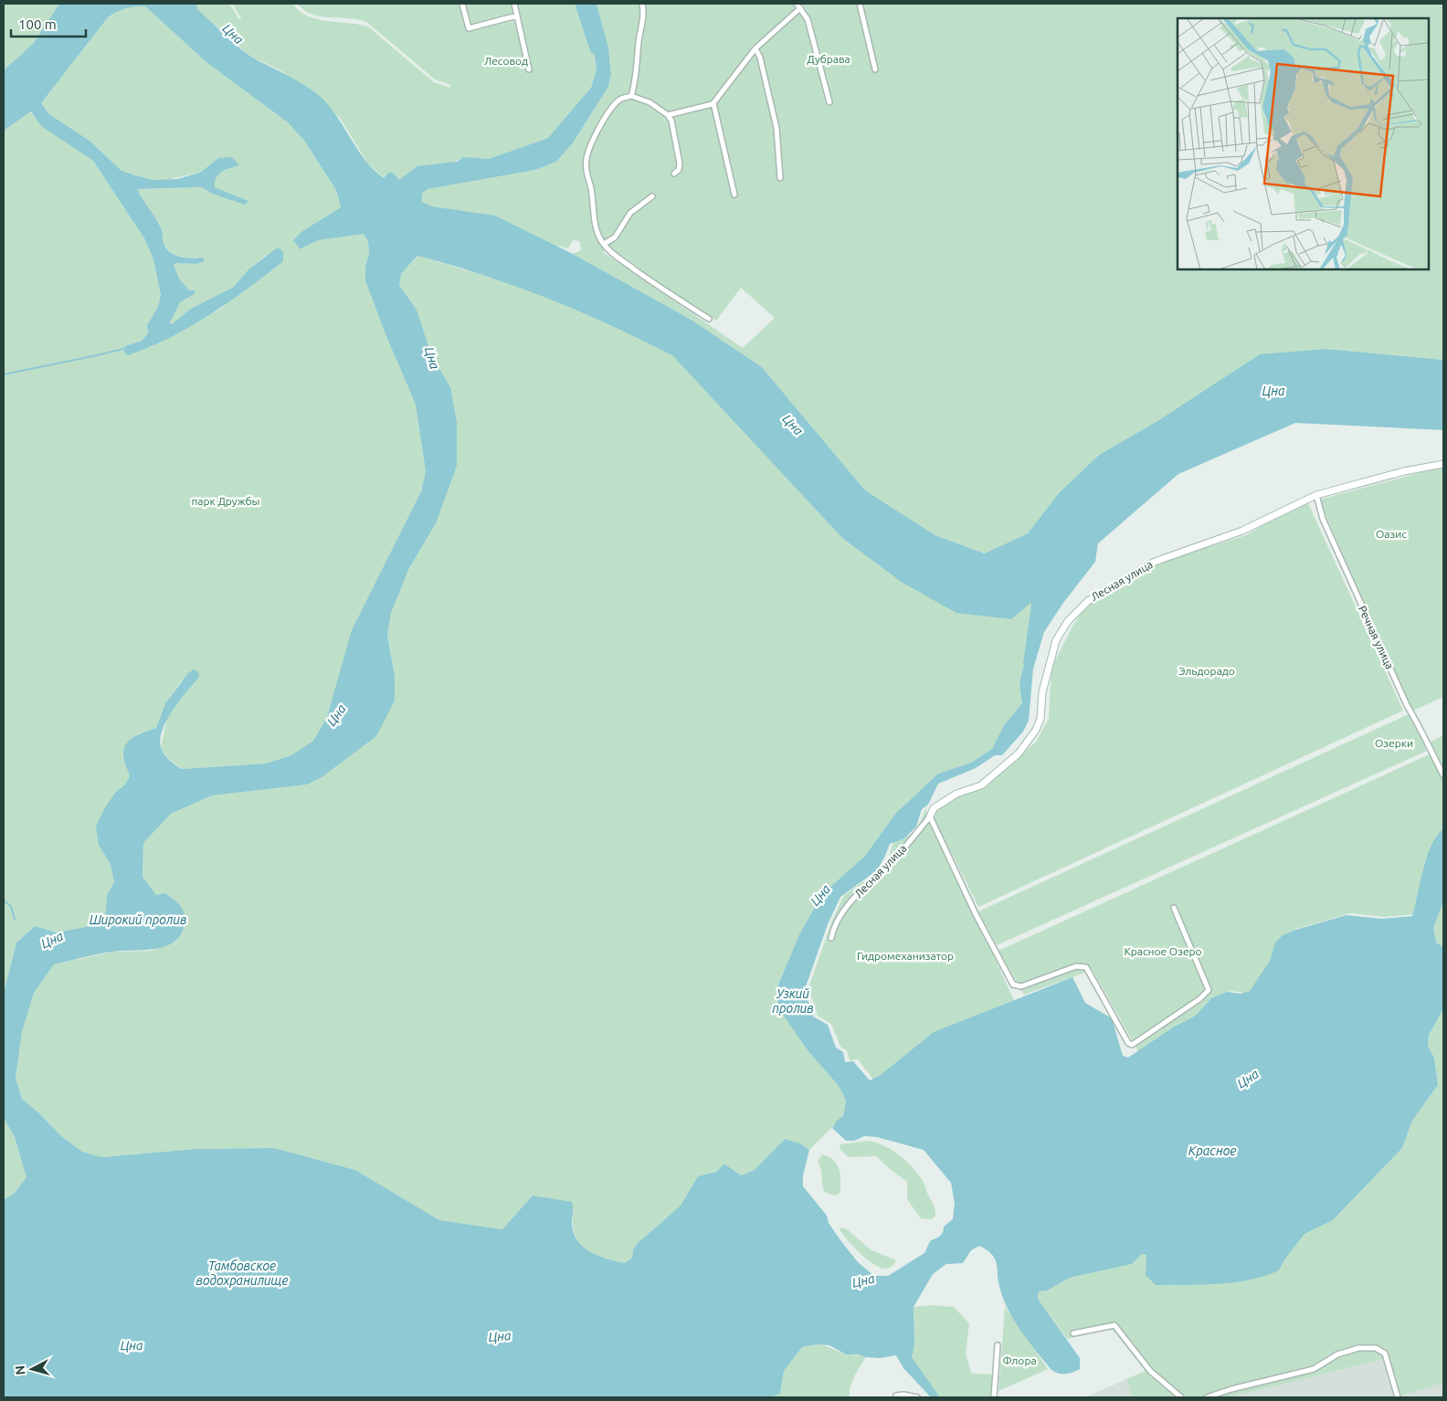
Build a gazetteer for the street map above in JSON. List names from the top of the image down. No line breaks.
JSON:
{"streets":{"street":["Лесная улица","Речная улица"]},"crossings":[["Лесная улица","Речная улица"]],"water":["Цна","Широкий пролив","Узкий пролив","Красное","Тамбовское водохранилище"],"parks":["Дубрава","Лесовод","парк Дружбы","Оазис","Эльдорадо","Озерки","Красное Озеро","Гидромеханизатор","Флора"],"scale_bar":"100 m","north":"left"}
